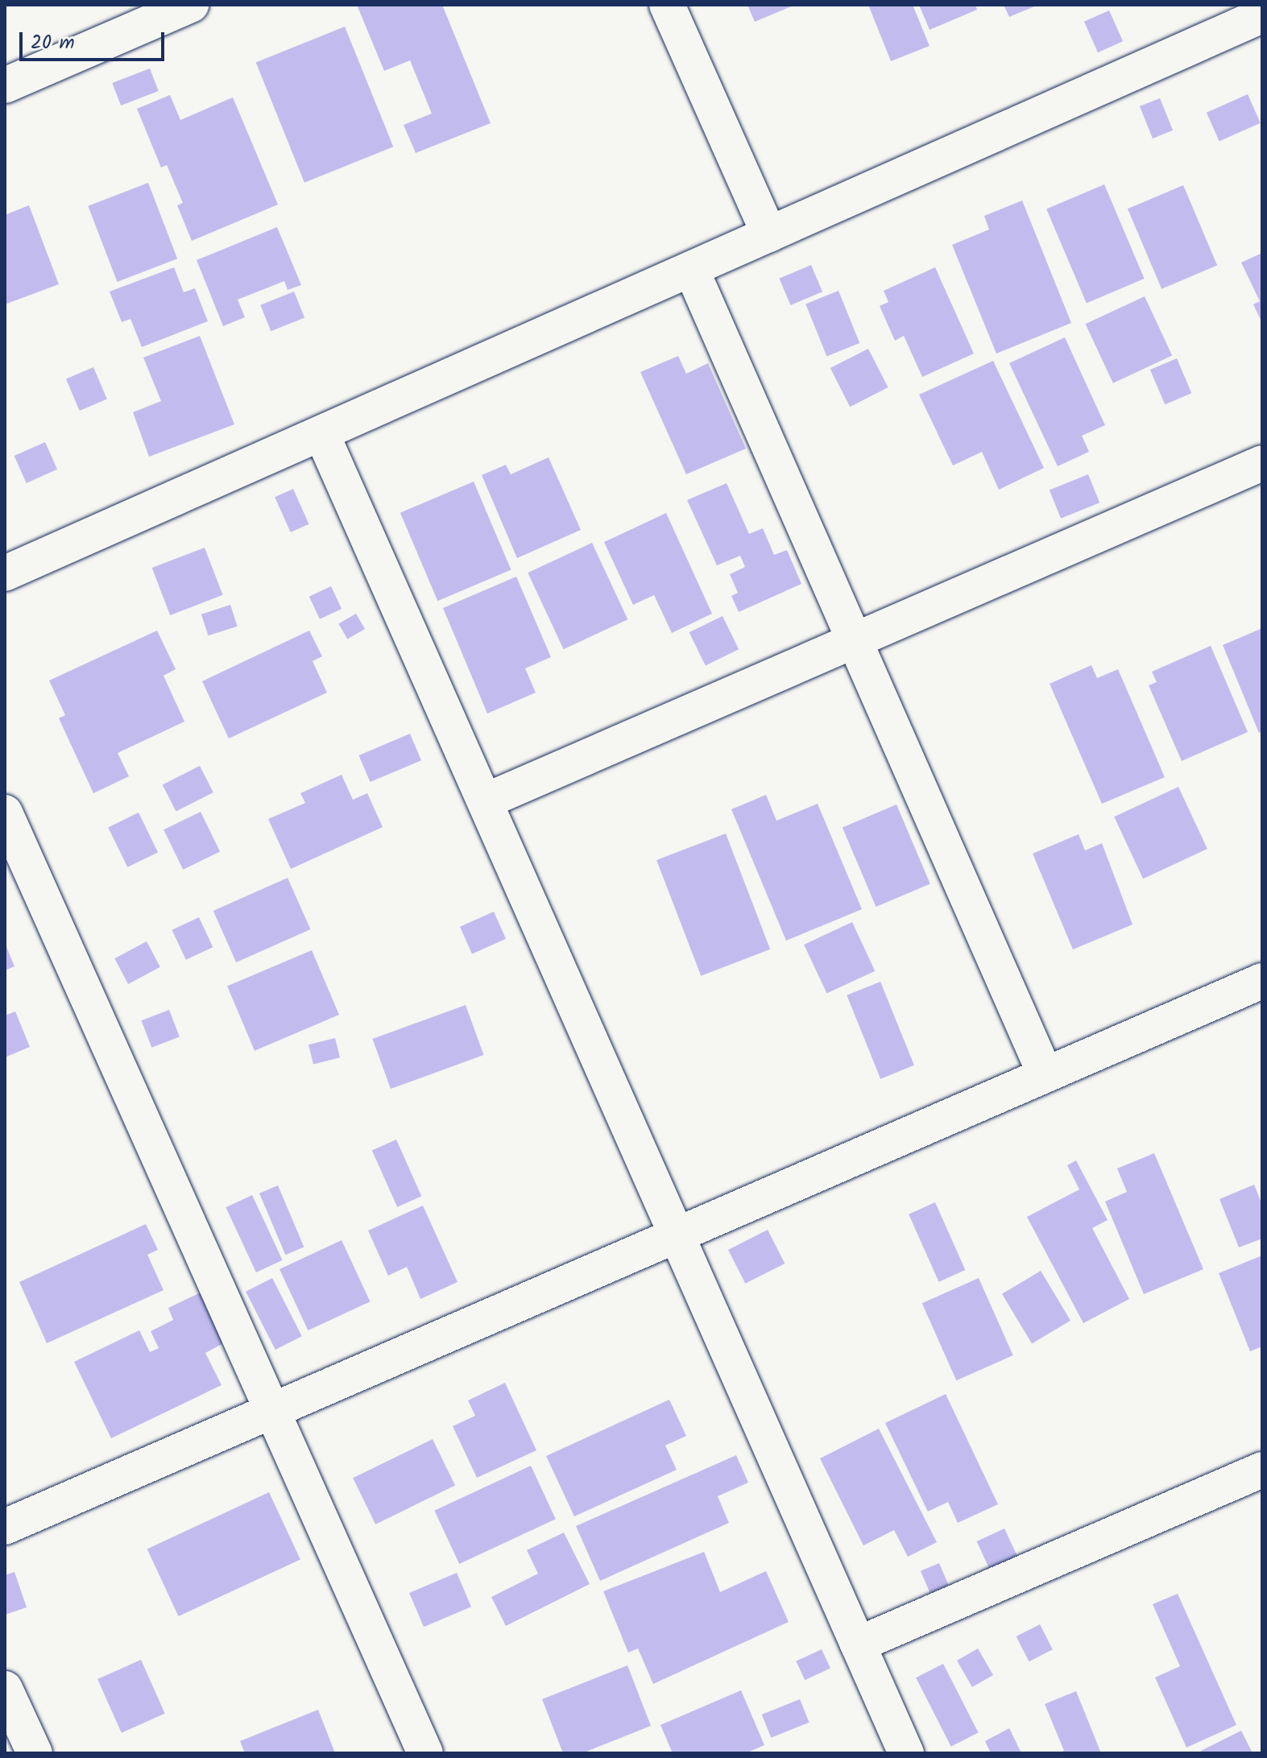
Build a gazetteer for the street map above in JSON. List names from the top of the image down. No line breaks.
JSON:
{"scale_bar":"20 m"}
